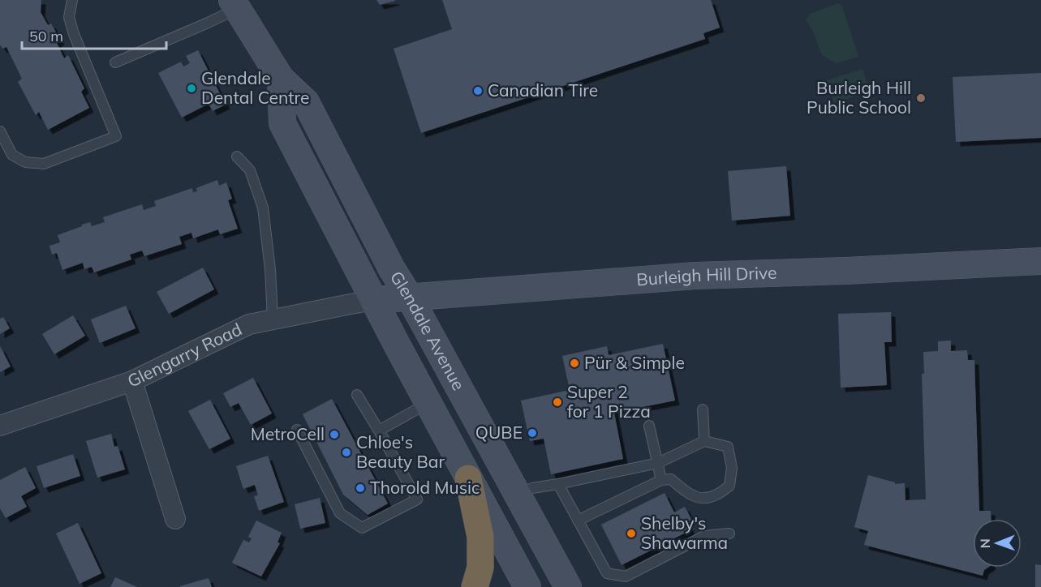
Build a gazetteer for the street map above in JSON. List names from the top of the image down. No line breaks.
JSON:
{"streets":{"main road":["Burleigh Hill Drive","Glendale Avenue"],"street":["Glengarry Road"]},"crossings":[["Burleigh Hill Drive","Glendale Avenue"],["Burleigh Hill Drive","Glengarry Road"],["Glendale Avenue","Glengarry Road"]],"places":["Glendale Dental Centre","Canadian Tire","Burleigh Hill Public School","Pür & Simple","Super 2 for 1 Pizza","QUBE","MetroCell","Chloe's Beauty Bar","Thorold Music","Shelby's Shawarma"],"scale_bar":"50 m","north":"left"}
